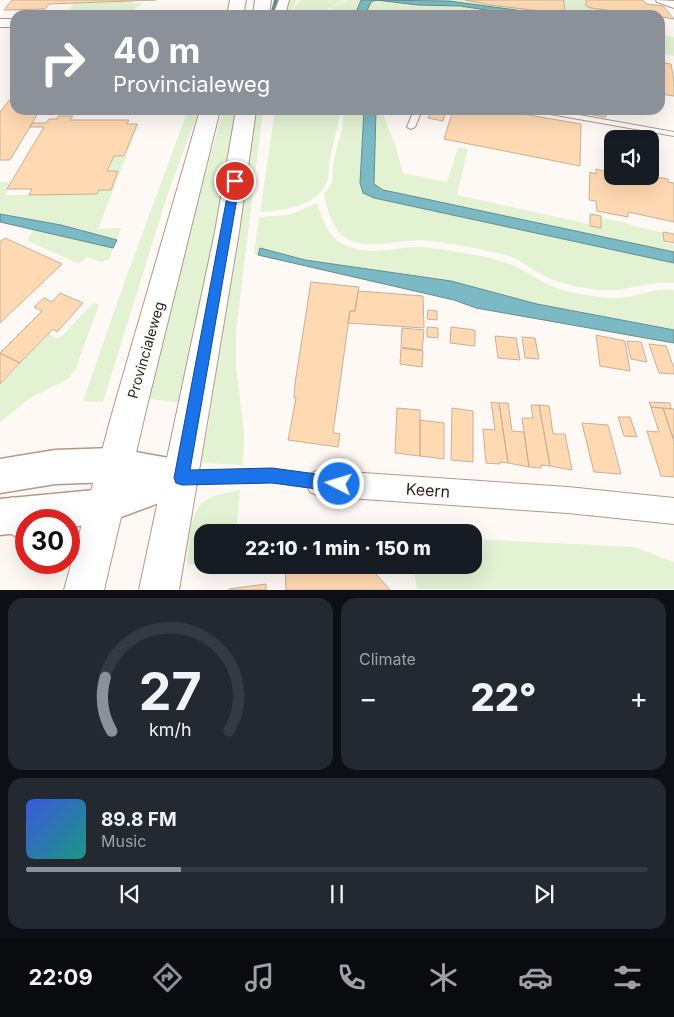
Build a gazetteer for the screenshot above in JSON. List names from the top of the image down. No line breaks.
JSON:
{"streets":{"main road":["Provincialeweg"],"street":["Keern"]},"crossings":[["Provincialeweg","Keern"]],"page":{"turn":["40 m","Provincialeweg"],"limit":"30","trip":"22:10 · 1 min · 150 m","tile":"Climate","heat":["−","22°","+"],"song":["89.8 FM","Music"],"tabs":"22:09","gauge":["27","km/h"]}}
